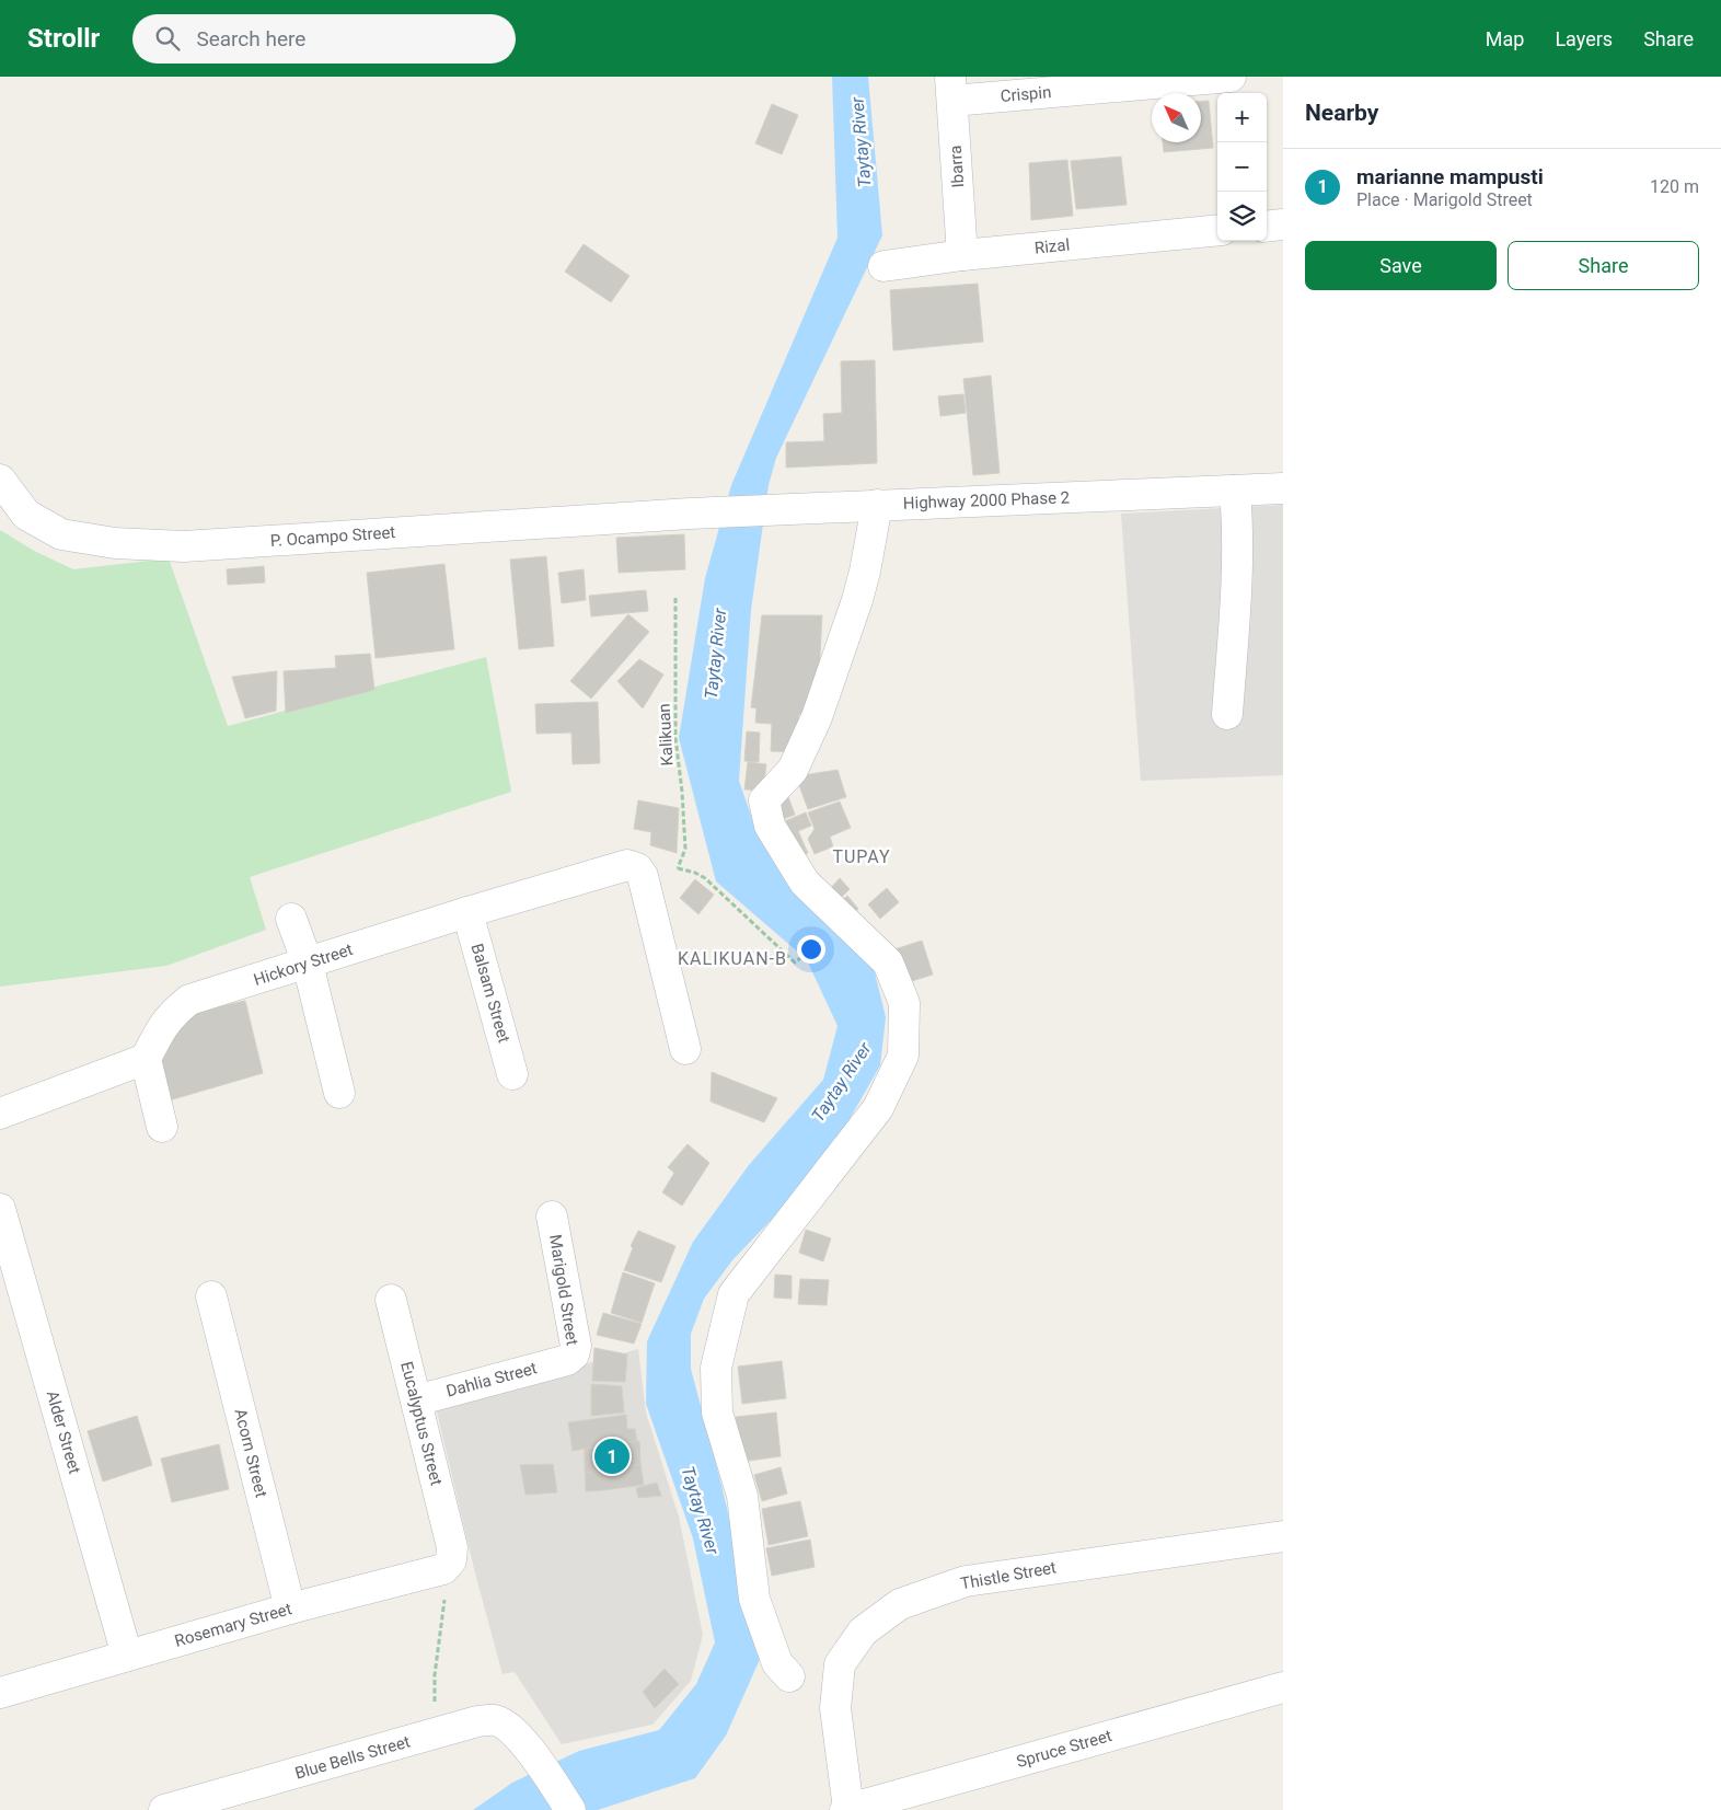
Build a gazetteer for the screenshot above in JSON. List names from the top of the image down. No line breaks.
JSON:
{"streets":{"street":["Crispin","Ibarra","Rizal","Highway 2000 Phase 2","P. Ocampo Street","Hickory Street","Balsam Street","Marigold Street","Dahlia Street","Eucalyptus Street","Alder Street","Acorn Street","Thistle Street","Rosemary Street","Spruce Street","Blue Bells Street"],"path":["Kalikuan"]},"crossings":[["Crispin","Ibarra"],["Ibarra","Rizal"],["Highway 2000 Phase 2","P. Ocampo Street"],["Hickory Street","Balsam Street"],["Marigold Street","Dahlia Street"],["Dahlia Street","Eucalyptus Street"],["Eucalyptus Street","Rosemary Street"],["Alder Street","Rosemary Street"],["Acorn Street","Rosemary Street"],["Thistle Street","Spruce Street"]],"districts":["TUPAY","KALIKUAN-B"],"water":["Taytay River"],"north":"top left","page":{"header":"Strollr","search":"Search here","nav":["Map","Layers","Share"],"heading":"Nearby","map_buttons":["+","−"],"list":[{"mark":"1","name":"marianne mampusti","note":"Place · Marigold Street","value":"120 m"}],"buttons":["Save","Share"],"pins":"1"}}
